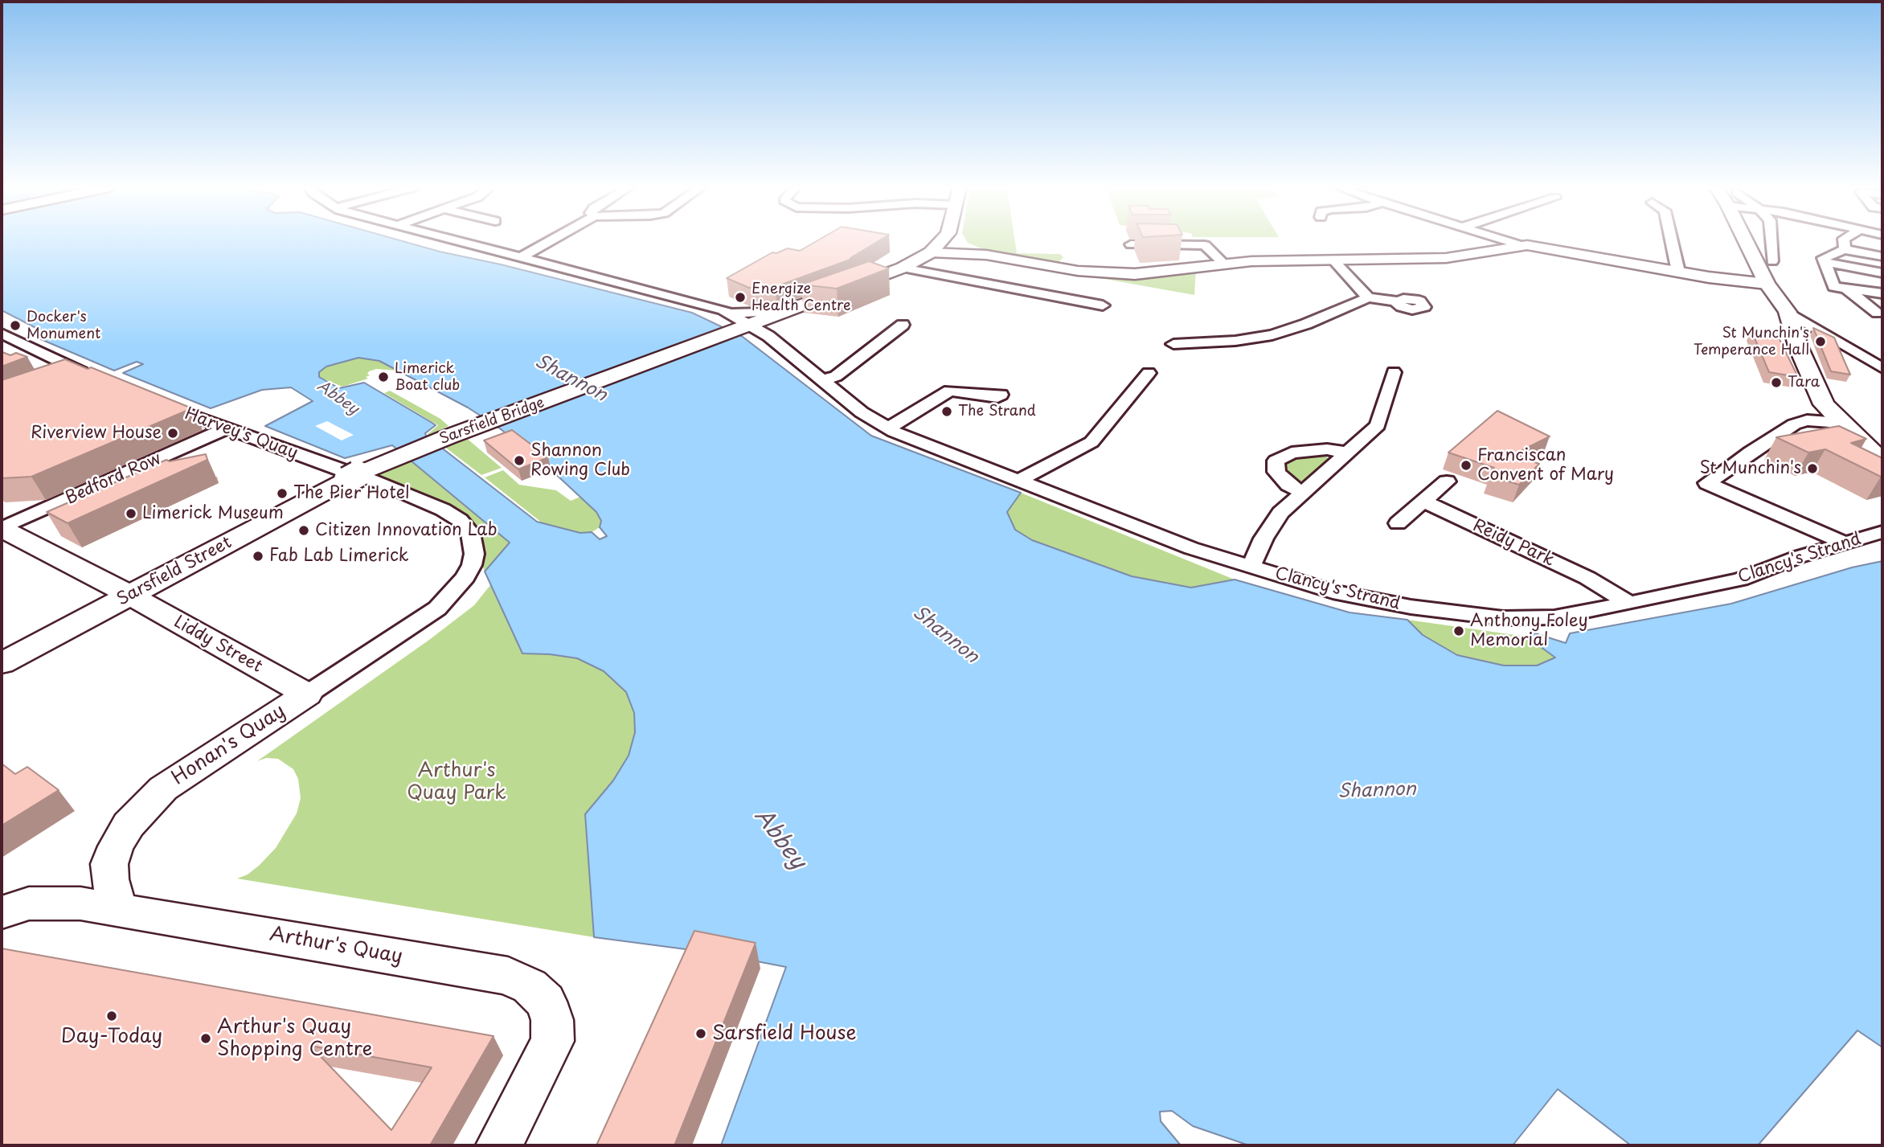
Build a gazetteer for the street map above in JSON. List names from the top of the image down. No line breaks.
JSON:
{"streets":{"main road":["Sarsfield Bridge","Sarsfield Street","Liddy Street","Honan's Quay","Arthur's Quay"],"street":["Harvey's Quay","Bedford Row","Reidy Park","Clancy's Strand"]},"crossings":[["Sarsfield Bridge","Harvey's Quay"],["Sarsfield Bridge","Clancy's Strand"],["Sarsfield Bridge","Sarsfield Street"],["Harvey's Quay","Bedford Row"],["Harvey's Quay","Sarsfield Street"],["Harvey's Quay","Honan's Quay"],["Bedford Row","Liddy Street"],["Reidy Park","Clancy's Strand"],["Sarsfield Street","Liddy Street"],["Liddy Street","Honan's Quay"],["Honan's Quay","Arthur's Quay"]],"water":["Shannon","Abbey"],"parks":["Arthur's Quay Park"],"places":["Energize Health Centre","Docker's Monument","St Munchin's Temperance Hall","Limerick Boat club","Tara","The Strand","Riverview House","Shannon Rowing Club","Franciscan Convent of Mary","St Munchin's","The Pier Hotel","Limerick Museum","Citizen Innovation Lab","Fab Lab Limerick","Anthony Foley Memorial","Day-Today","Sarsfield House","Arthur's Quay Shopping Centre"]}
